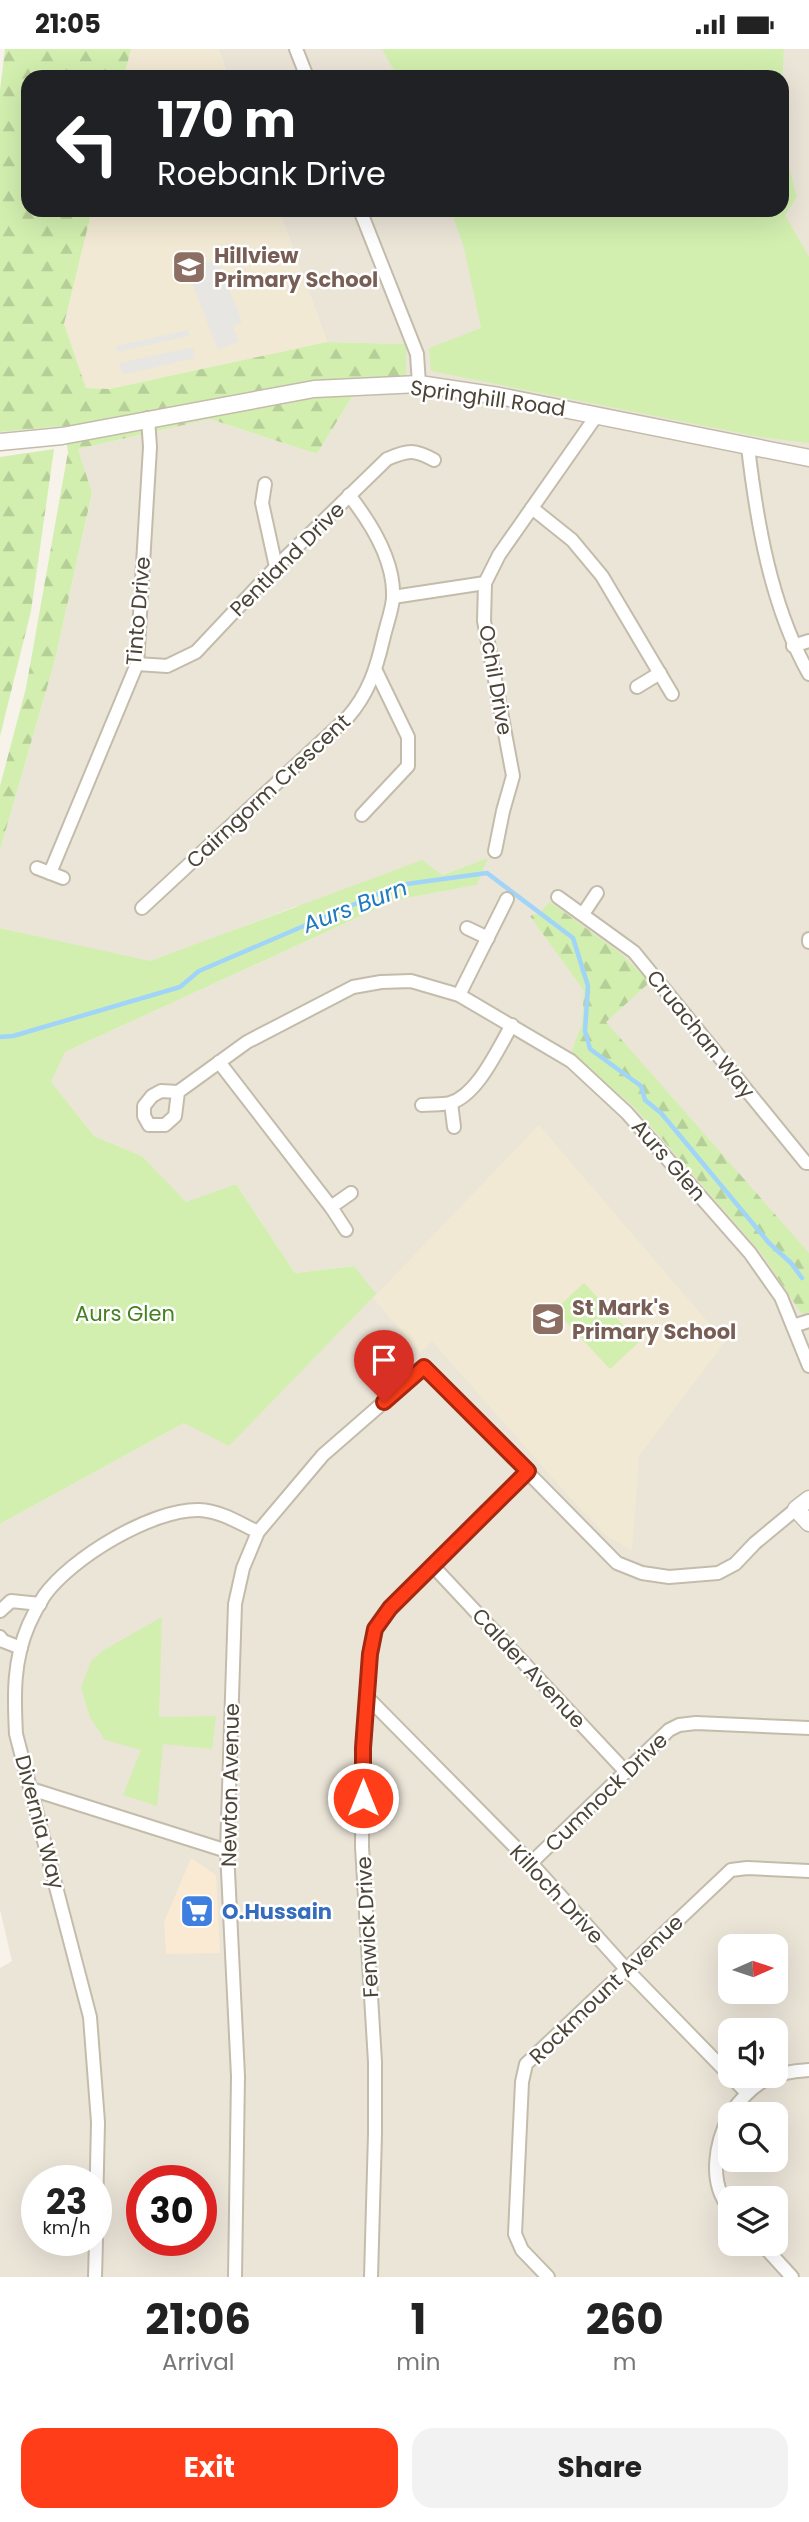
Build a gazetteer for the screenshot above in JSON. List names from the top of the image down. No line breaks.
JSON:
{"streets":{"street":["Springhill Road","Pentland Drive","Tinto Drive","Ochil Drive","Cairngorm Crescent","Cruachan Way","Aurs Glen","Calder Avenue","Newton Avenue","Cumnock Drive","Divernia Way","Killoch Drive","Fenwick Drive","Rockmount Avenue"]},"crossings":[["Springhill Road","Tinto Drive"],["Springhill Road","Ochil Drive"],["Pentland Drive","Tinto Drive"],["Pentland Drive","Cairngorm Crescent"],["Calder Avenue","Cumnock Drive"],["Calder Avenue","Fenwick Drive"],["Newton Avenue","Divernia Way"],["Newton Avenue","Fenwick Drive"],["Cumnock Drive","Killoch Drive"],["Killoch Drive","Fenwick Drive"],["Killoch Drive","Rockmount Avenue"]],"water":["Aurs Burn"],"parks":["Aurs Glen"],"places":{"school or university":["Hillview Primary School","St Mark's Primary School"],"supermarket":["O.Hussain"]},"north":"right","page":{"status":"21:05","turn":["170 m","Roebank Drive"],"speed":"23 km/h","limit":"30","eta":["21:06","Arrival","1","min","260","m"],"buttons":["Exit","Share"]}}
